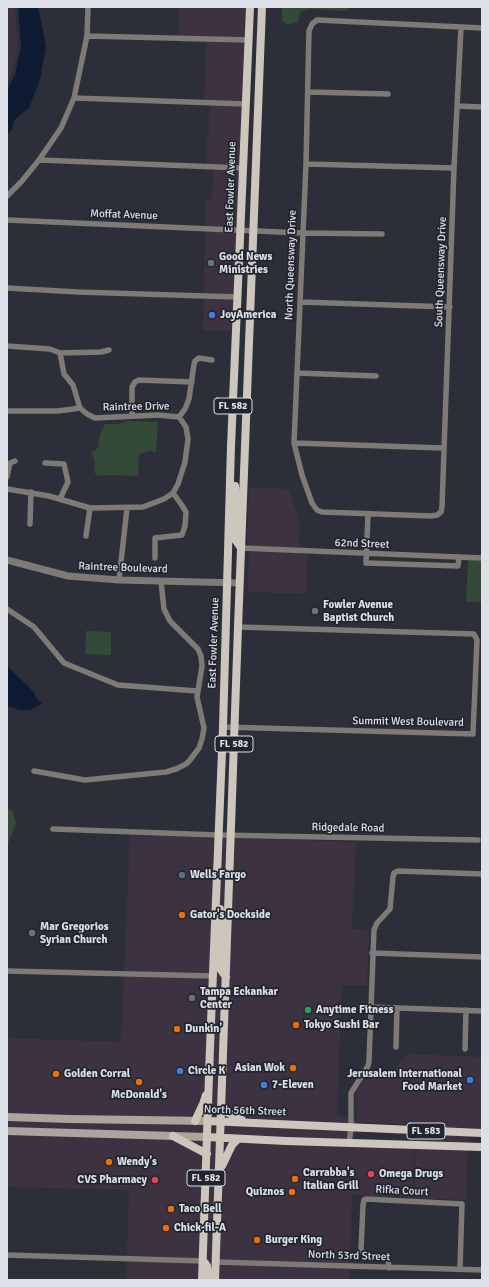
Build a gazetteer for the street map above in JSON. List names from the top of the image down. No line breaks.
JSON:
{"streets":{"main road":["East Fowler Avenue","FL 582","North 56th Street","FL 583"],"street":["Moffat Avenue","North Queensway Drive","South Queensway Drive","Raintree Drive","62nd Street","Raintree Boulevard","Summit West Boulevard","Ridgedale Road","Rifka Court","North 53rd Street"]},"crossings":[["East Fowler Avenue","Moffat Avenue"],["East Fowler Avenue","Raintree Boulevard"],["East Fowler Avenue","Summit West Boulevard"],["East Fowler Avenue","Ridgedale Road"],["East Fowler Avenue","North 56th Street"],["East Fowler Avenue","FL 583"],["Moffat Avenue","North Queensway Drive"],["Moffat Avenue","FL 582"],["North Queensway Drive","South Queensway Drive"],["FL 582","62nd Street"],["FL 582","Raintree Boulevard"],["FL 582","Summit West Boulevard"],["FL 582","Ridgedale Road"],["FL 582","North 56th Street"],["FL 582","FL 583"],["FL 582","North 53rd Street"],["Rifka Court","North 53rd Street"]],"places":["Good News Ministries","JoyAmerica","Fowler Avenue Baptist Church","Wells Fargo","Gator's Dockside","Mar Gregorios Syrian Church","Tampa Eckankar Center","Anytime Fitness","Tokyo Sushi Bar","Dunkin'","Asian Wok","Circle K","Golden Corral","Jerusalem International Food Market","McDonald's","7-Eleven","Wendy's","Omega Drugs","Carrabba's Italian Grill","CVS Pharmacy","Quiznos","Taco Bell","Chick-fil-A","Burger King"]}
